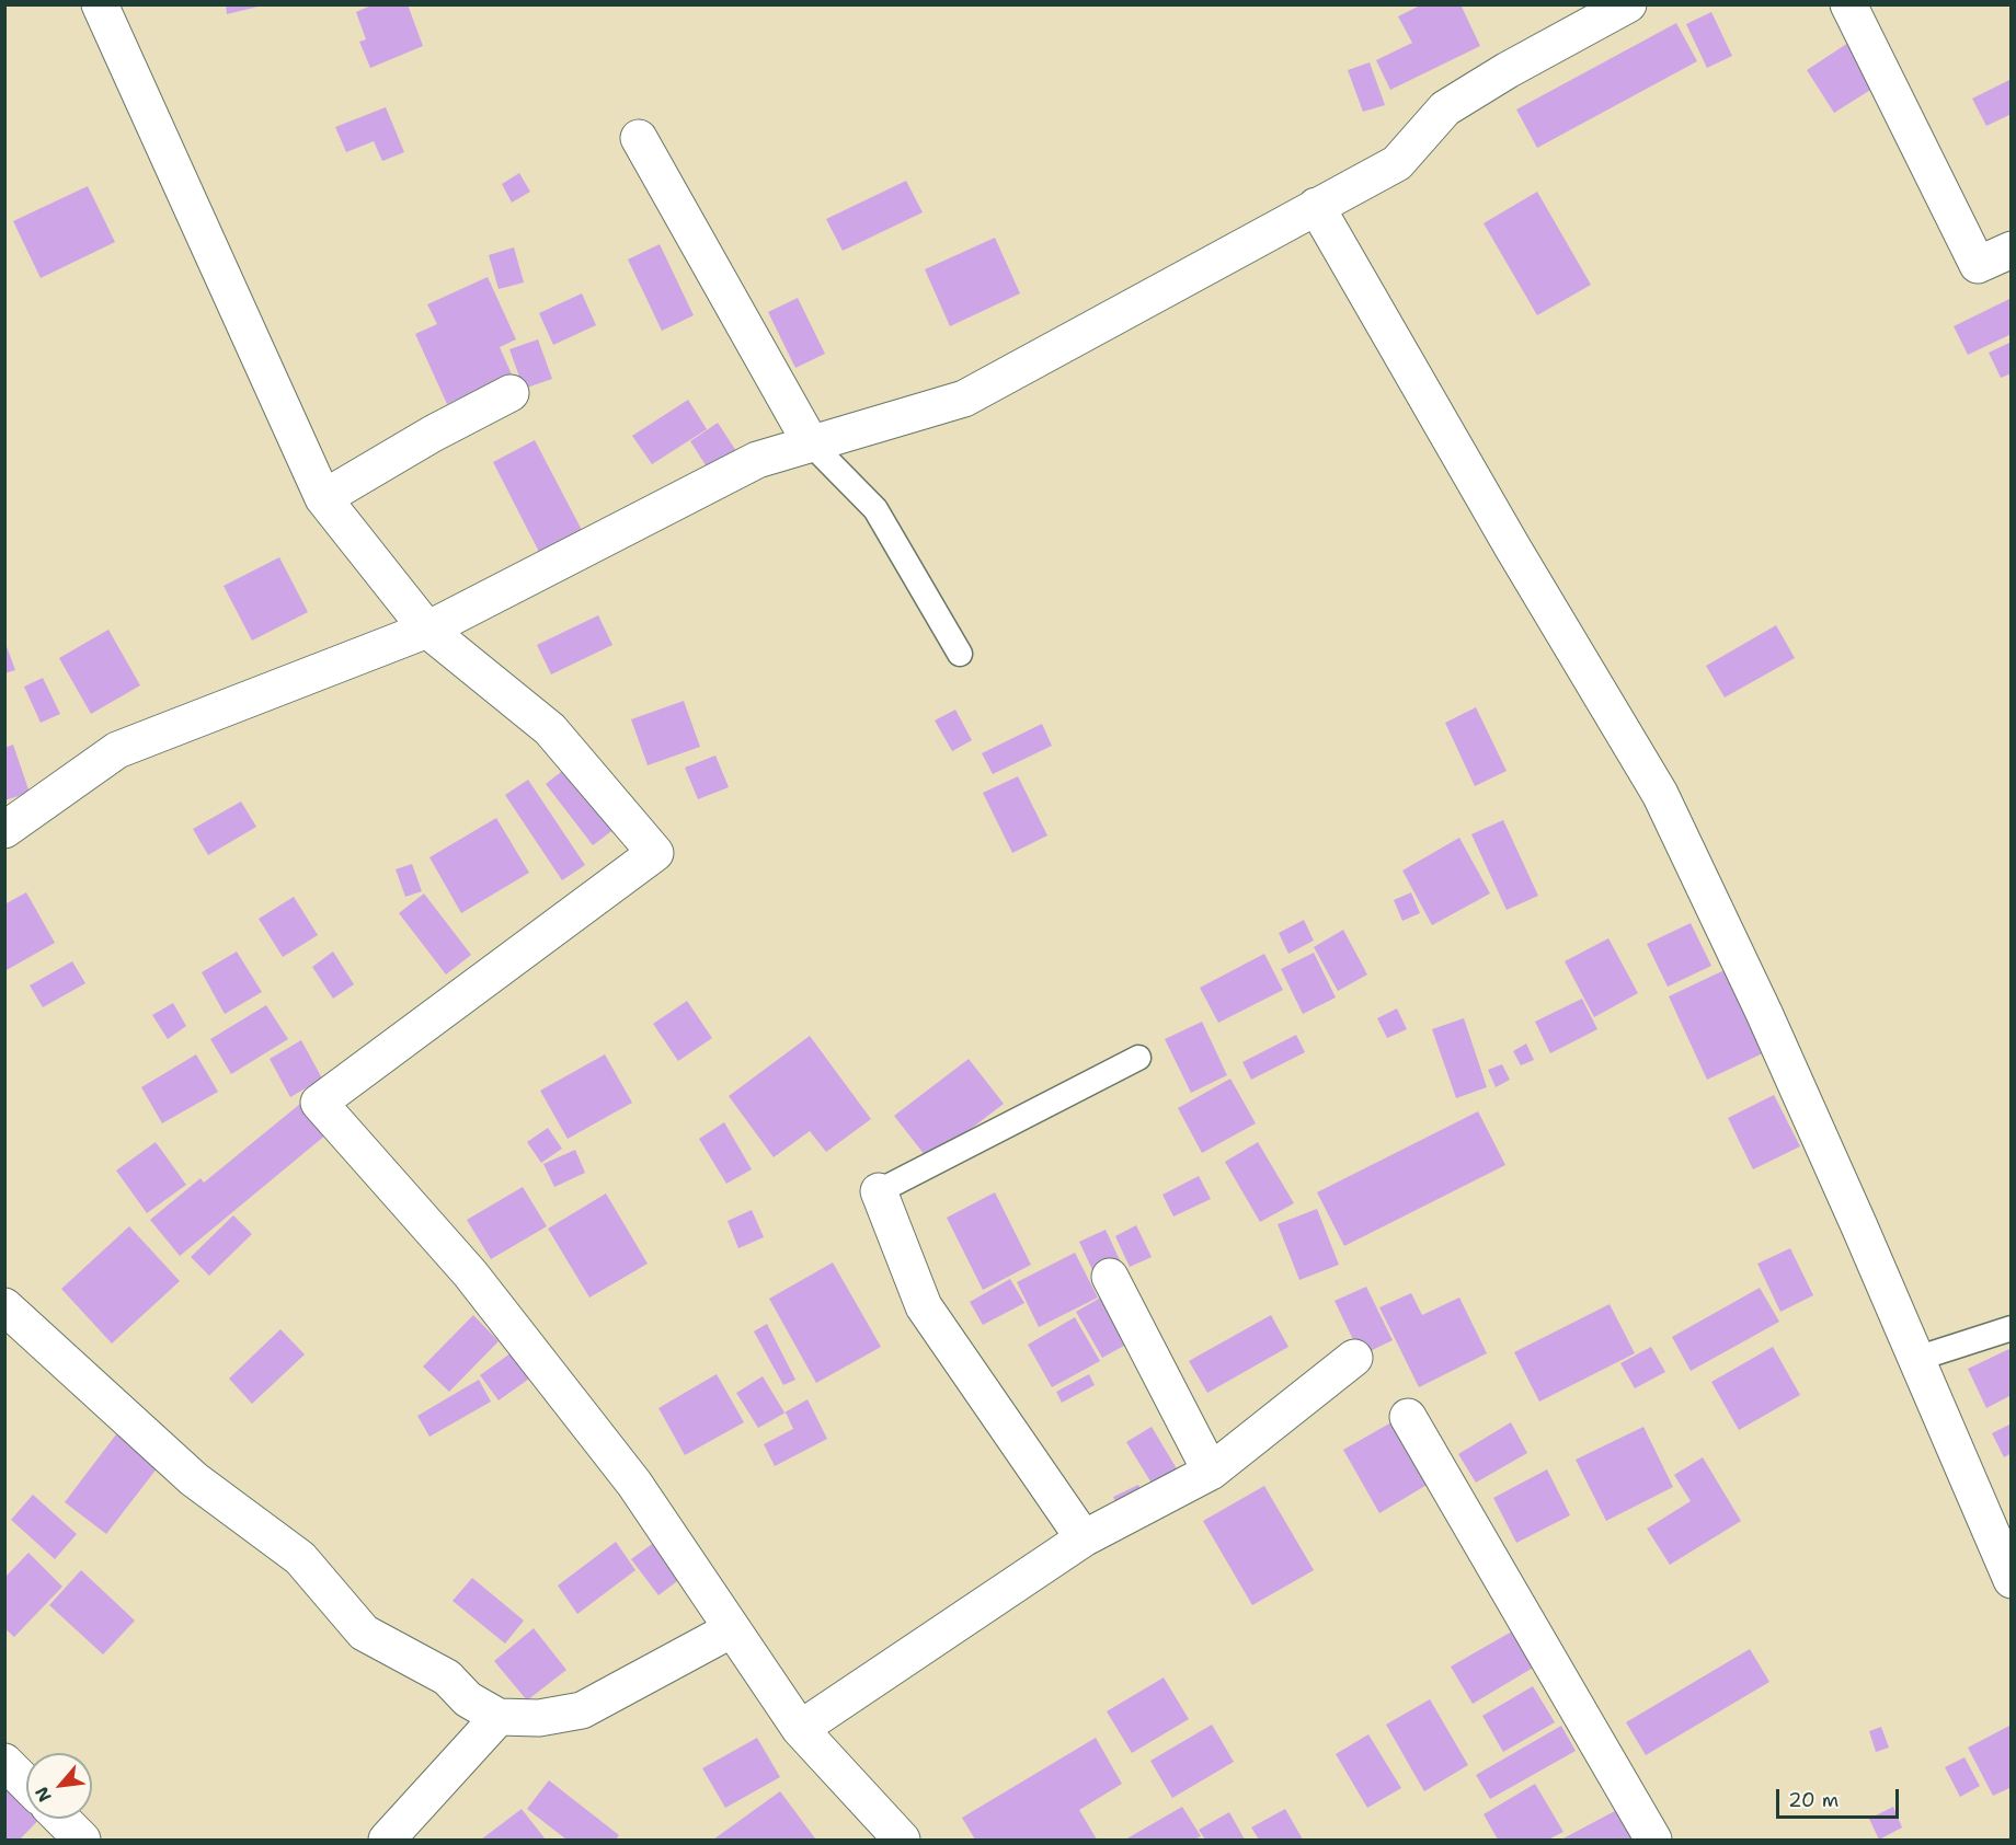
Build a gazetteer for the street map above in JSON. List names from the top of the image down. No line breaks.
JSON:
{"scale_bar":"20 m","north":"bottom left"}
